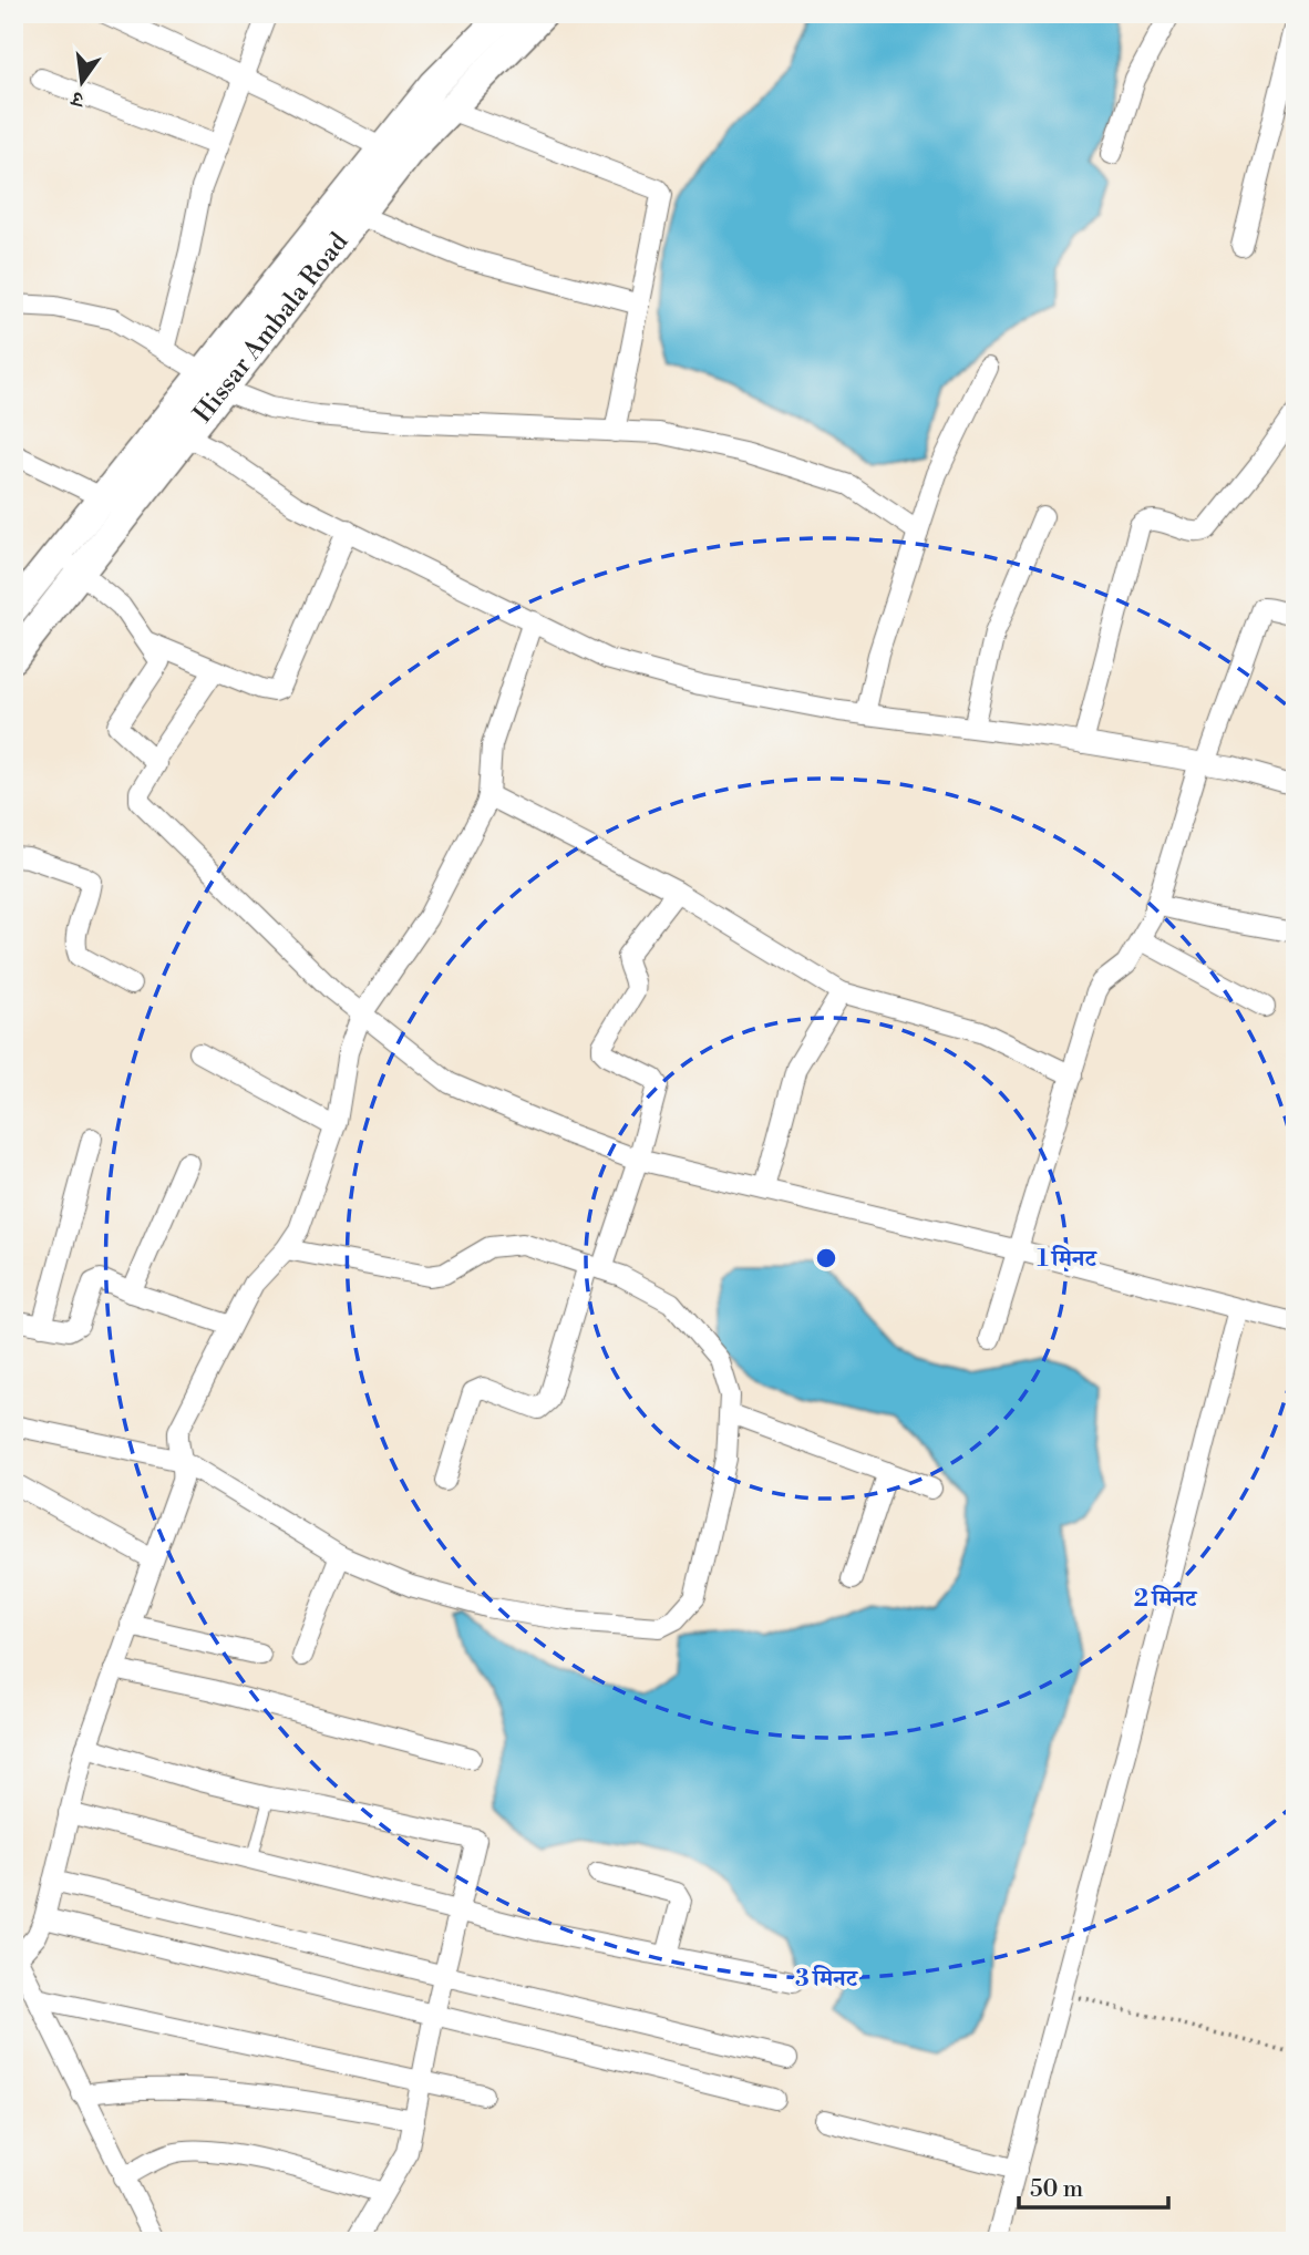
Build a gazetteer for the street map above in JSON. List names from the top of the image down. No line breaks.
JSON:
{"streets":{"main road":["Hissar Ambala Road"]},"scale_bar":"50 m","north":"bottom","rings":["1 मिनट","2 मिनट","3 मिनट"]}
